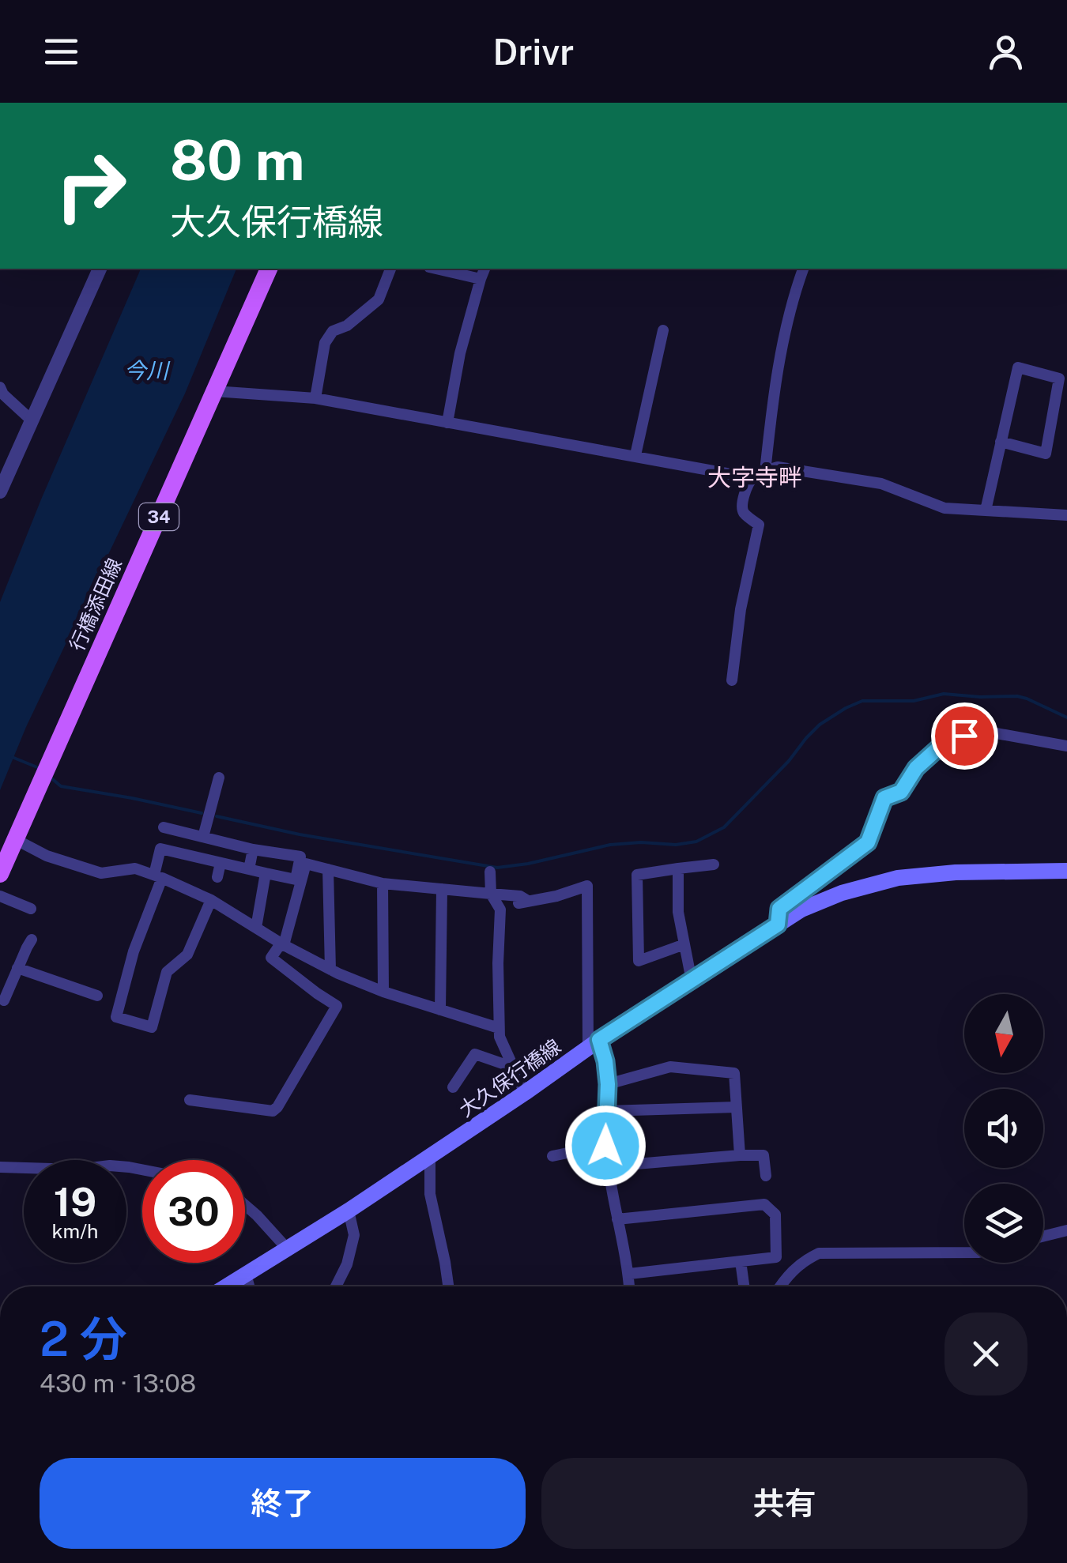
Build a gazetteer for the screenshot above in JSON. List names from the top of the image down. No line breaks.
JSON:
{"streets":{"main road":["34","行橋添田線","大久保行橋線"]},"districts":["大字寺畔"],"water":["今川"],"north":"bottom","page":{"header":"Drivr","turn":["80 m","大久保行橋線"],"speed":"19 km/h","limit":"30","heading":["2 分","430 m · 13:08"],"buttons":["終了","共有"]}}
